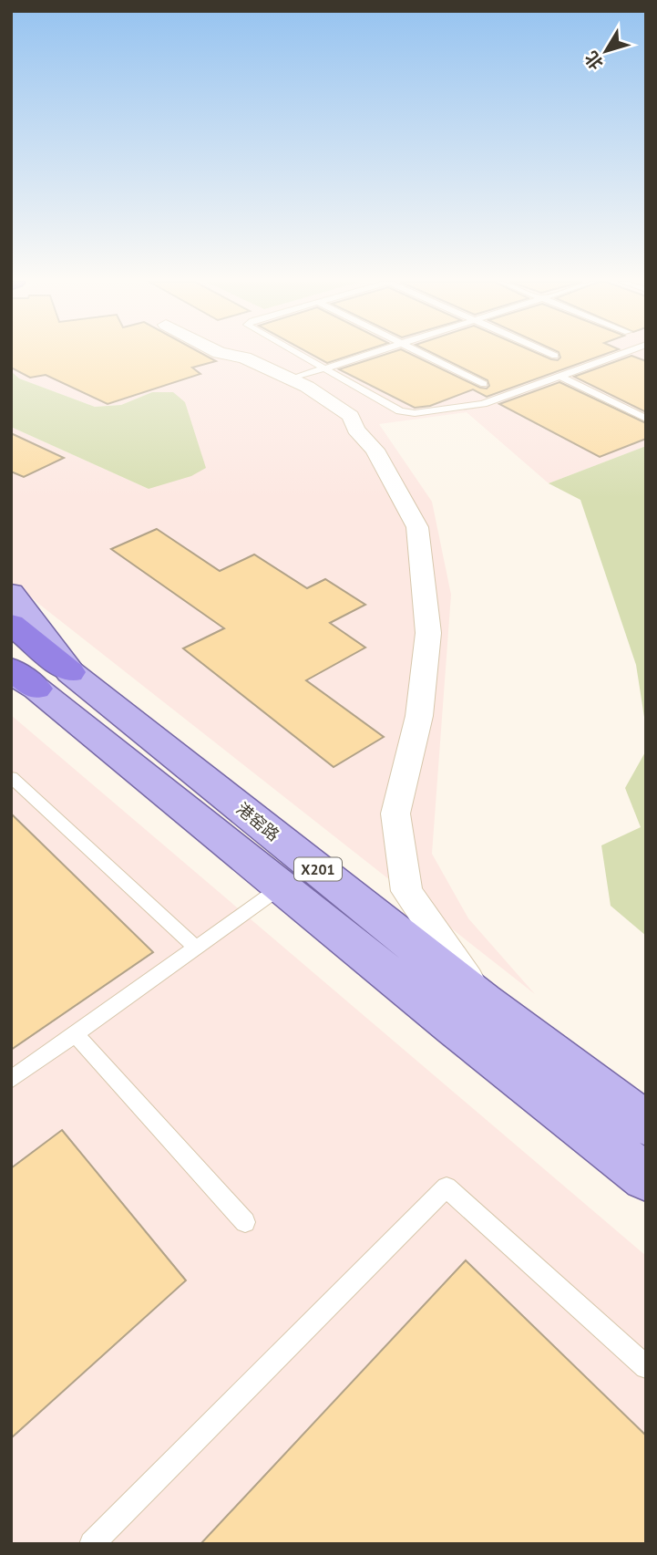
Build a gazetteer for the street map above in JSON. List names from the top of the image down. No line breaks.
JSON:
{"streets":{"main road":["港窑路","X201"]},"north":"bottom left"}
